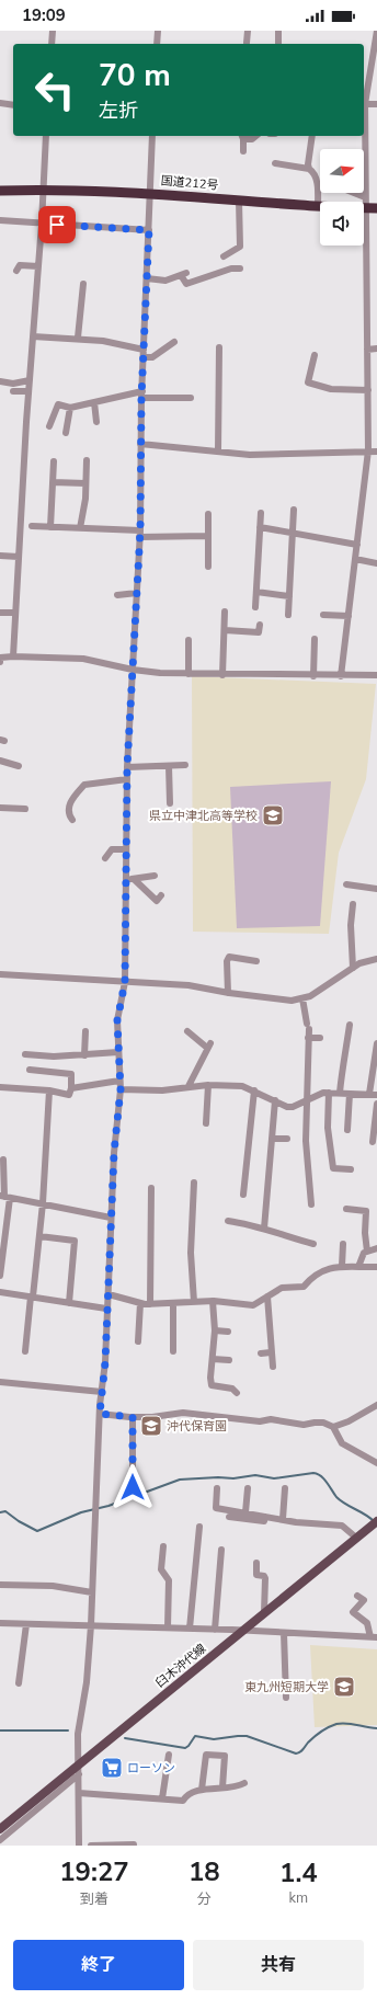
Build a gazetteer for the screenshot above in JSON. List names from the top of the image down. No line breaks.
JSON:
{"streets":{"highway":["国道212号"],"main road":["臼木沖代線"]},"places":{"school or university":["県立中津北高等学校","沖代保育園","東九州短期大学"],"supermarket":["ローソン"]},"north":"right","page":{"status":"19:09","turn":["70 m","左折"],"eta":["19:27","到着","18","分","1.4","km"],"buttons":["終了","共有"]}}
